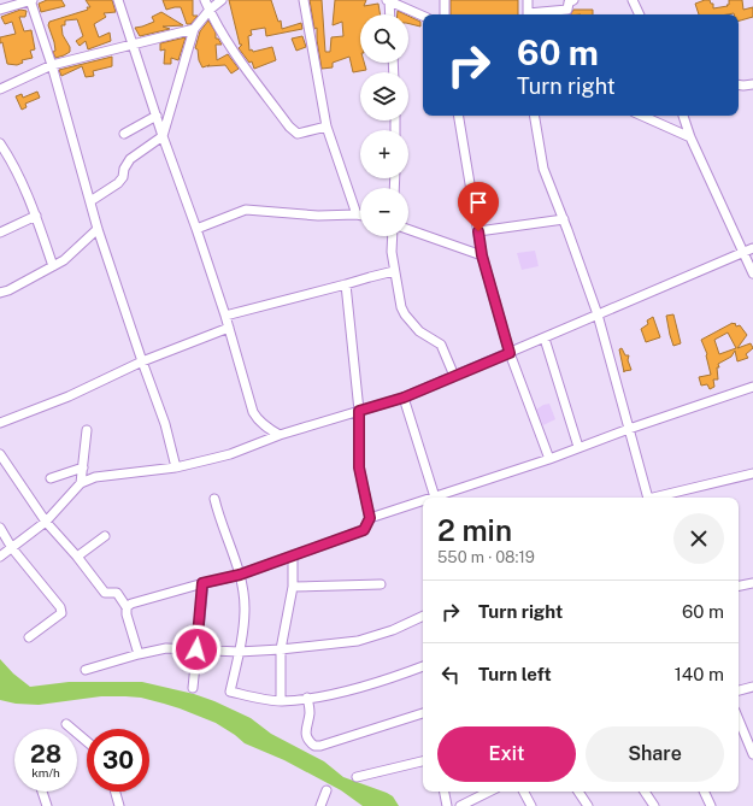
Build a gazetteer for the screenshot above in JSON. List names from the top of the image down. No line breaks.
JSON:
{"page":{"map_buttons":["+","−"],"turn":["60 m","Turn right"],"heading":["2 min","550 m · 08:19"],"list":[{"name":"Turn right","value":"60 m"},{"name":"Turn left","value":"140 m"}],"buttons":["Exit","Share"],"speed":"28 km/h","limit":"30"}}
